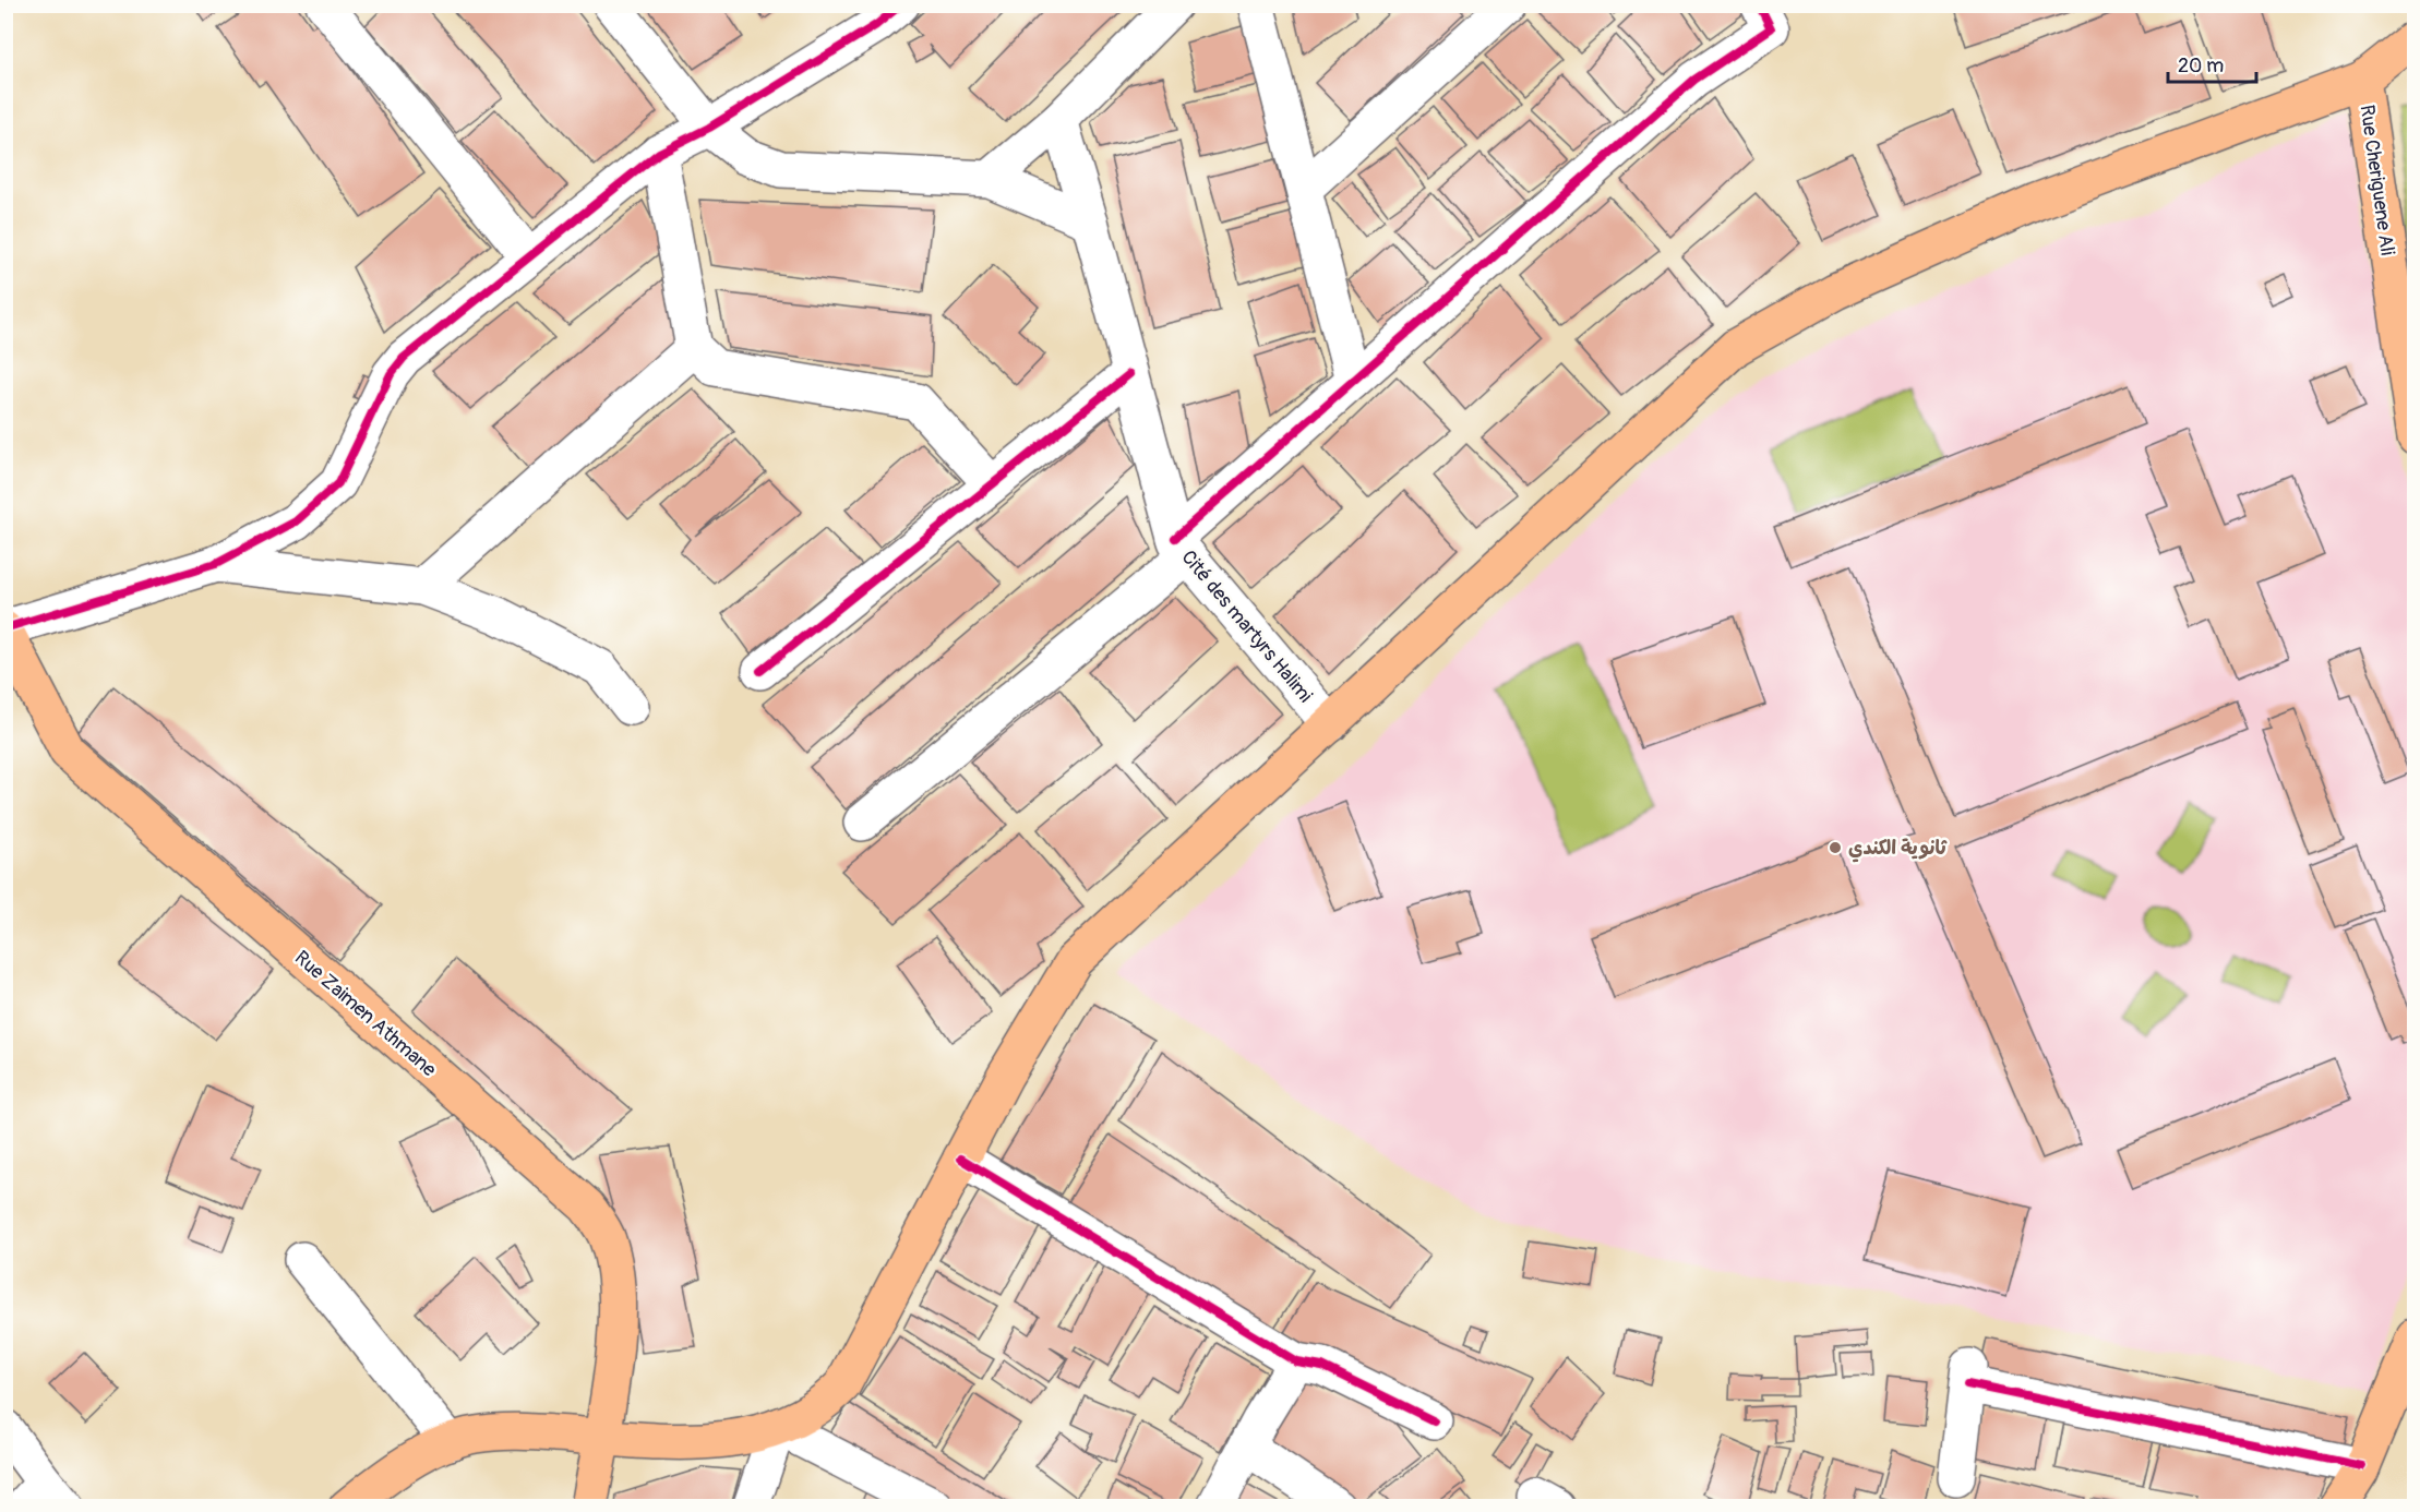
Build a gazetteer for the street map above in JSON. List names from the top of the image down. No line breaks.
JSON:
{"streets":{"main road":["Rue Cheriguene Ali","Rue Zaimen Athmane"],"street":["Cité des martyrs Halimi"]},"places":["ثانوية الكندي"],"scale_bar":"20 m"}
